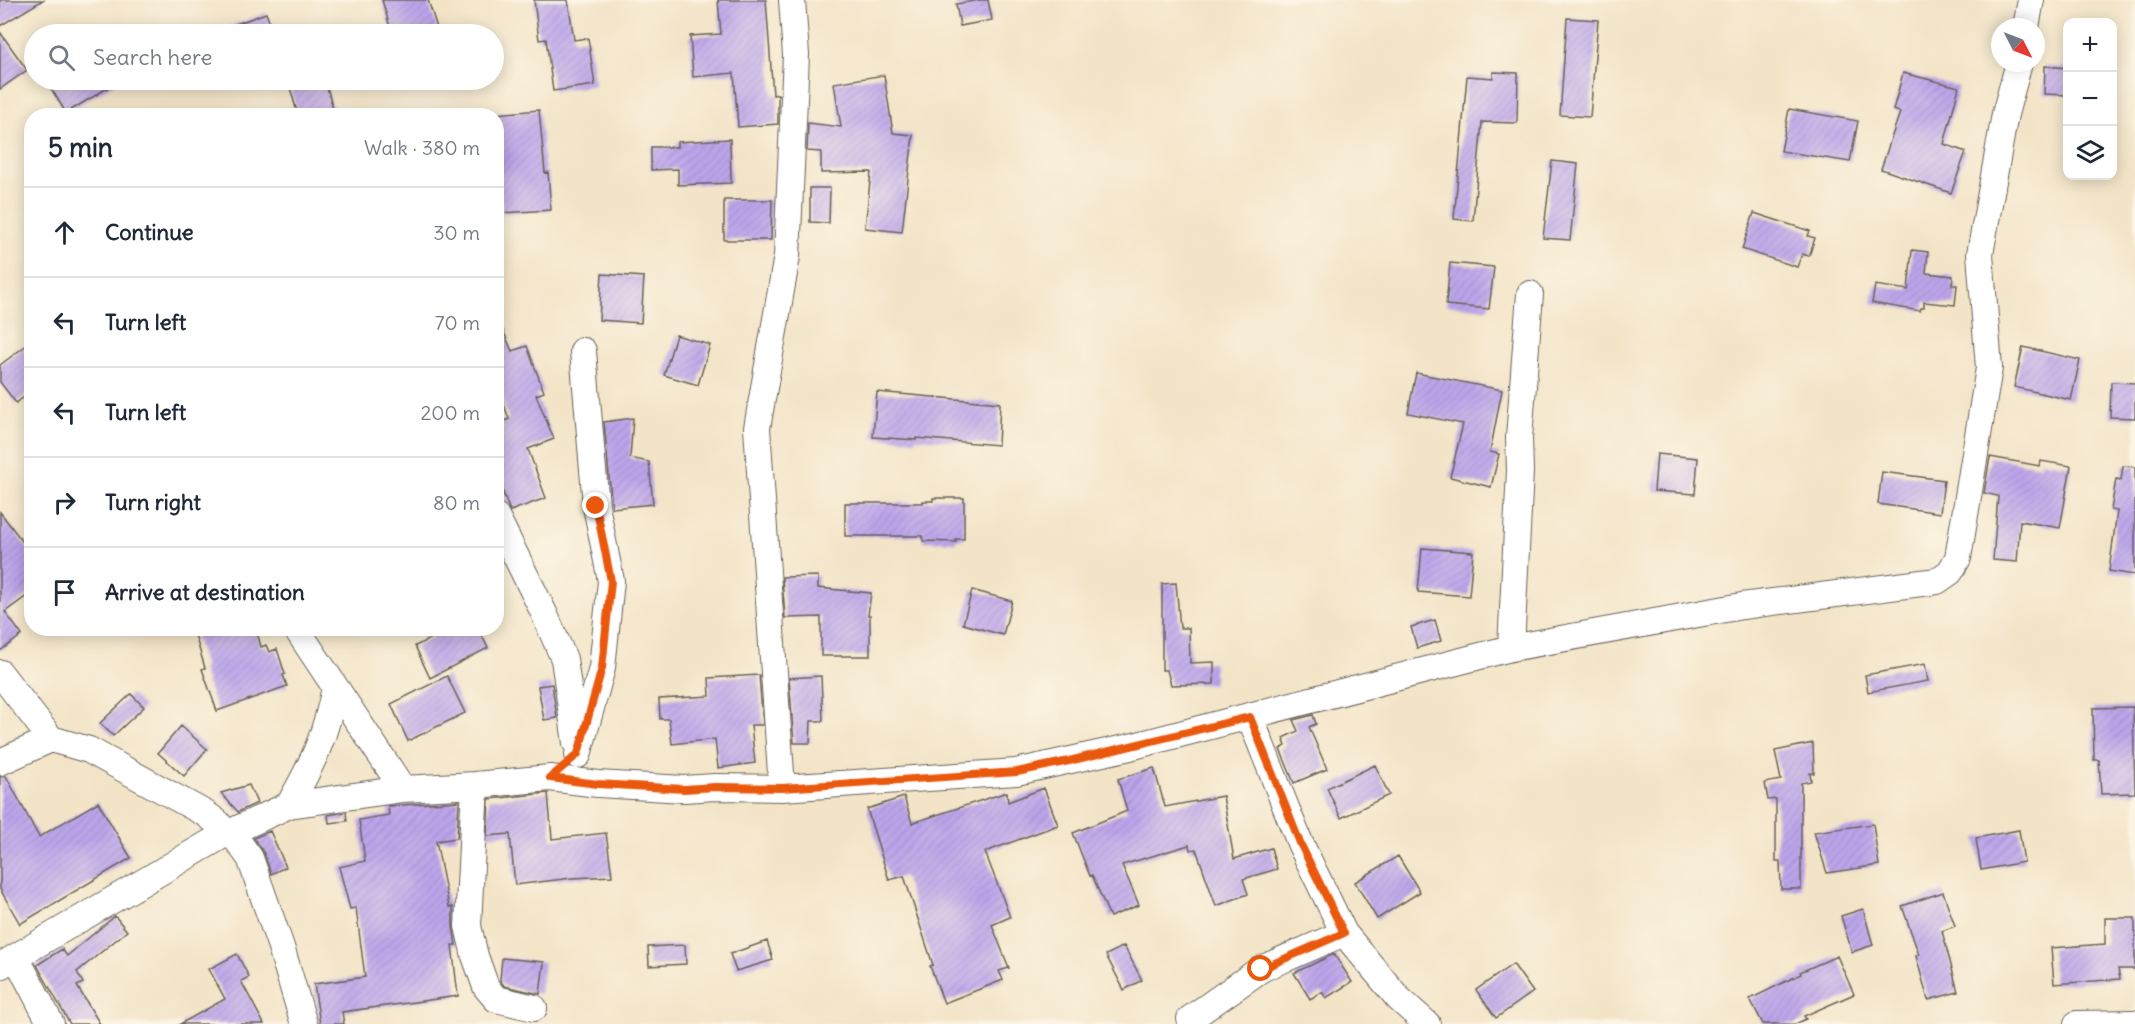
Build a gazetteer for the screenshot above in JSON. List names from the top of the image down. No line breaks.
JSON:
{"north":"bottom right","page":{"map_buttons":["+","−"],"search":"Search here","heading":["5 min","Walk · 380 m"],"list":[["Continue","30 m"],["Turn left","70 m"],["Turn left","200 m"],["Turn right","80 m"],"Arrive at destination"]}}
